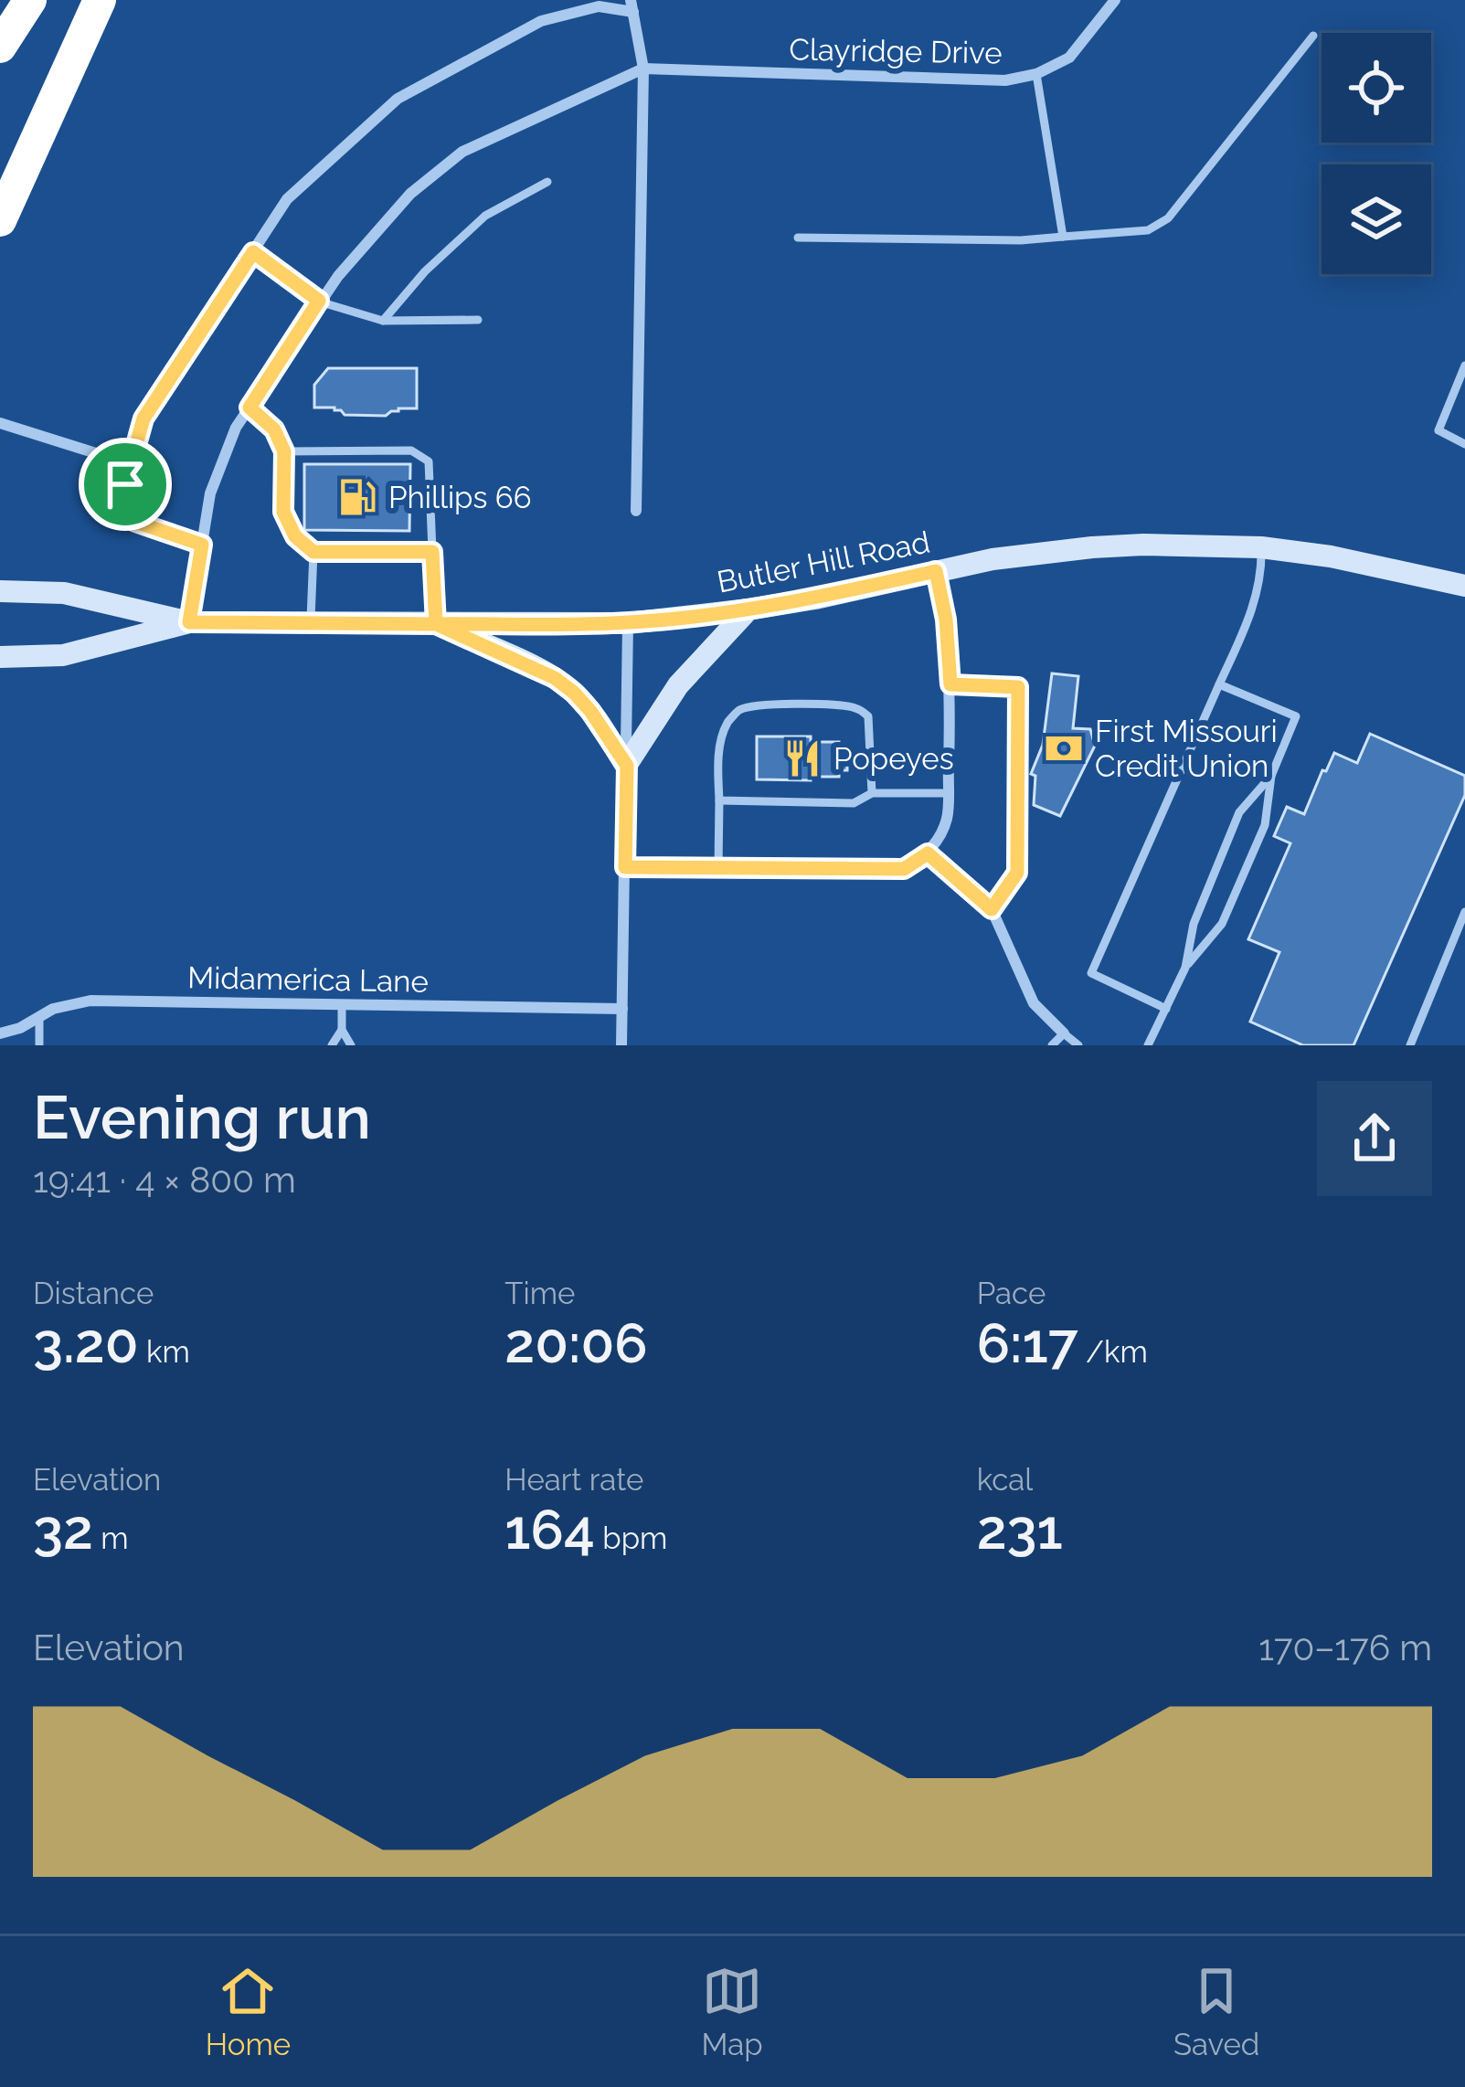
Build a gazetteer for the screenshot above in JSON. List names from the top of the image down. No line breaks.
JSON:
{"streets":{"main road":["Butler Hill Road"],"street":["Clayridge Drive","Midamerica Lane"]},"crossings":[["Clayridge Drive","Butler Hill Road"]],"places":{"fuel station":["Phillips 66"],"bank":["First Missouri Credit Union"],"restaurant":["Popeyes"]},"page":{"heading":["Evening run","19:41 · 4 × 800 m"],"stats":[["Distance","3.20 km"],["Time","20:06"],["Pace","6:17 /km"],["Elevation","32 m"],["Heart rate","164 bpm"],["kcal","231"]],"chart":["Elevation","170–176 m"],"tabs":["Home","Map","Saved"]}}
